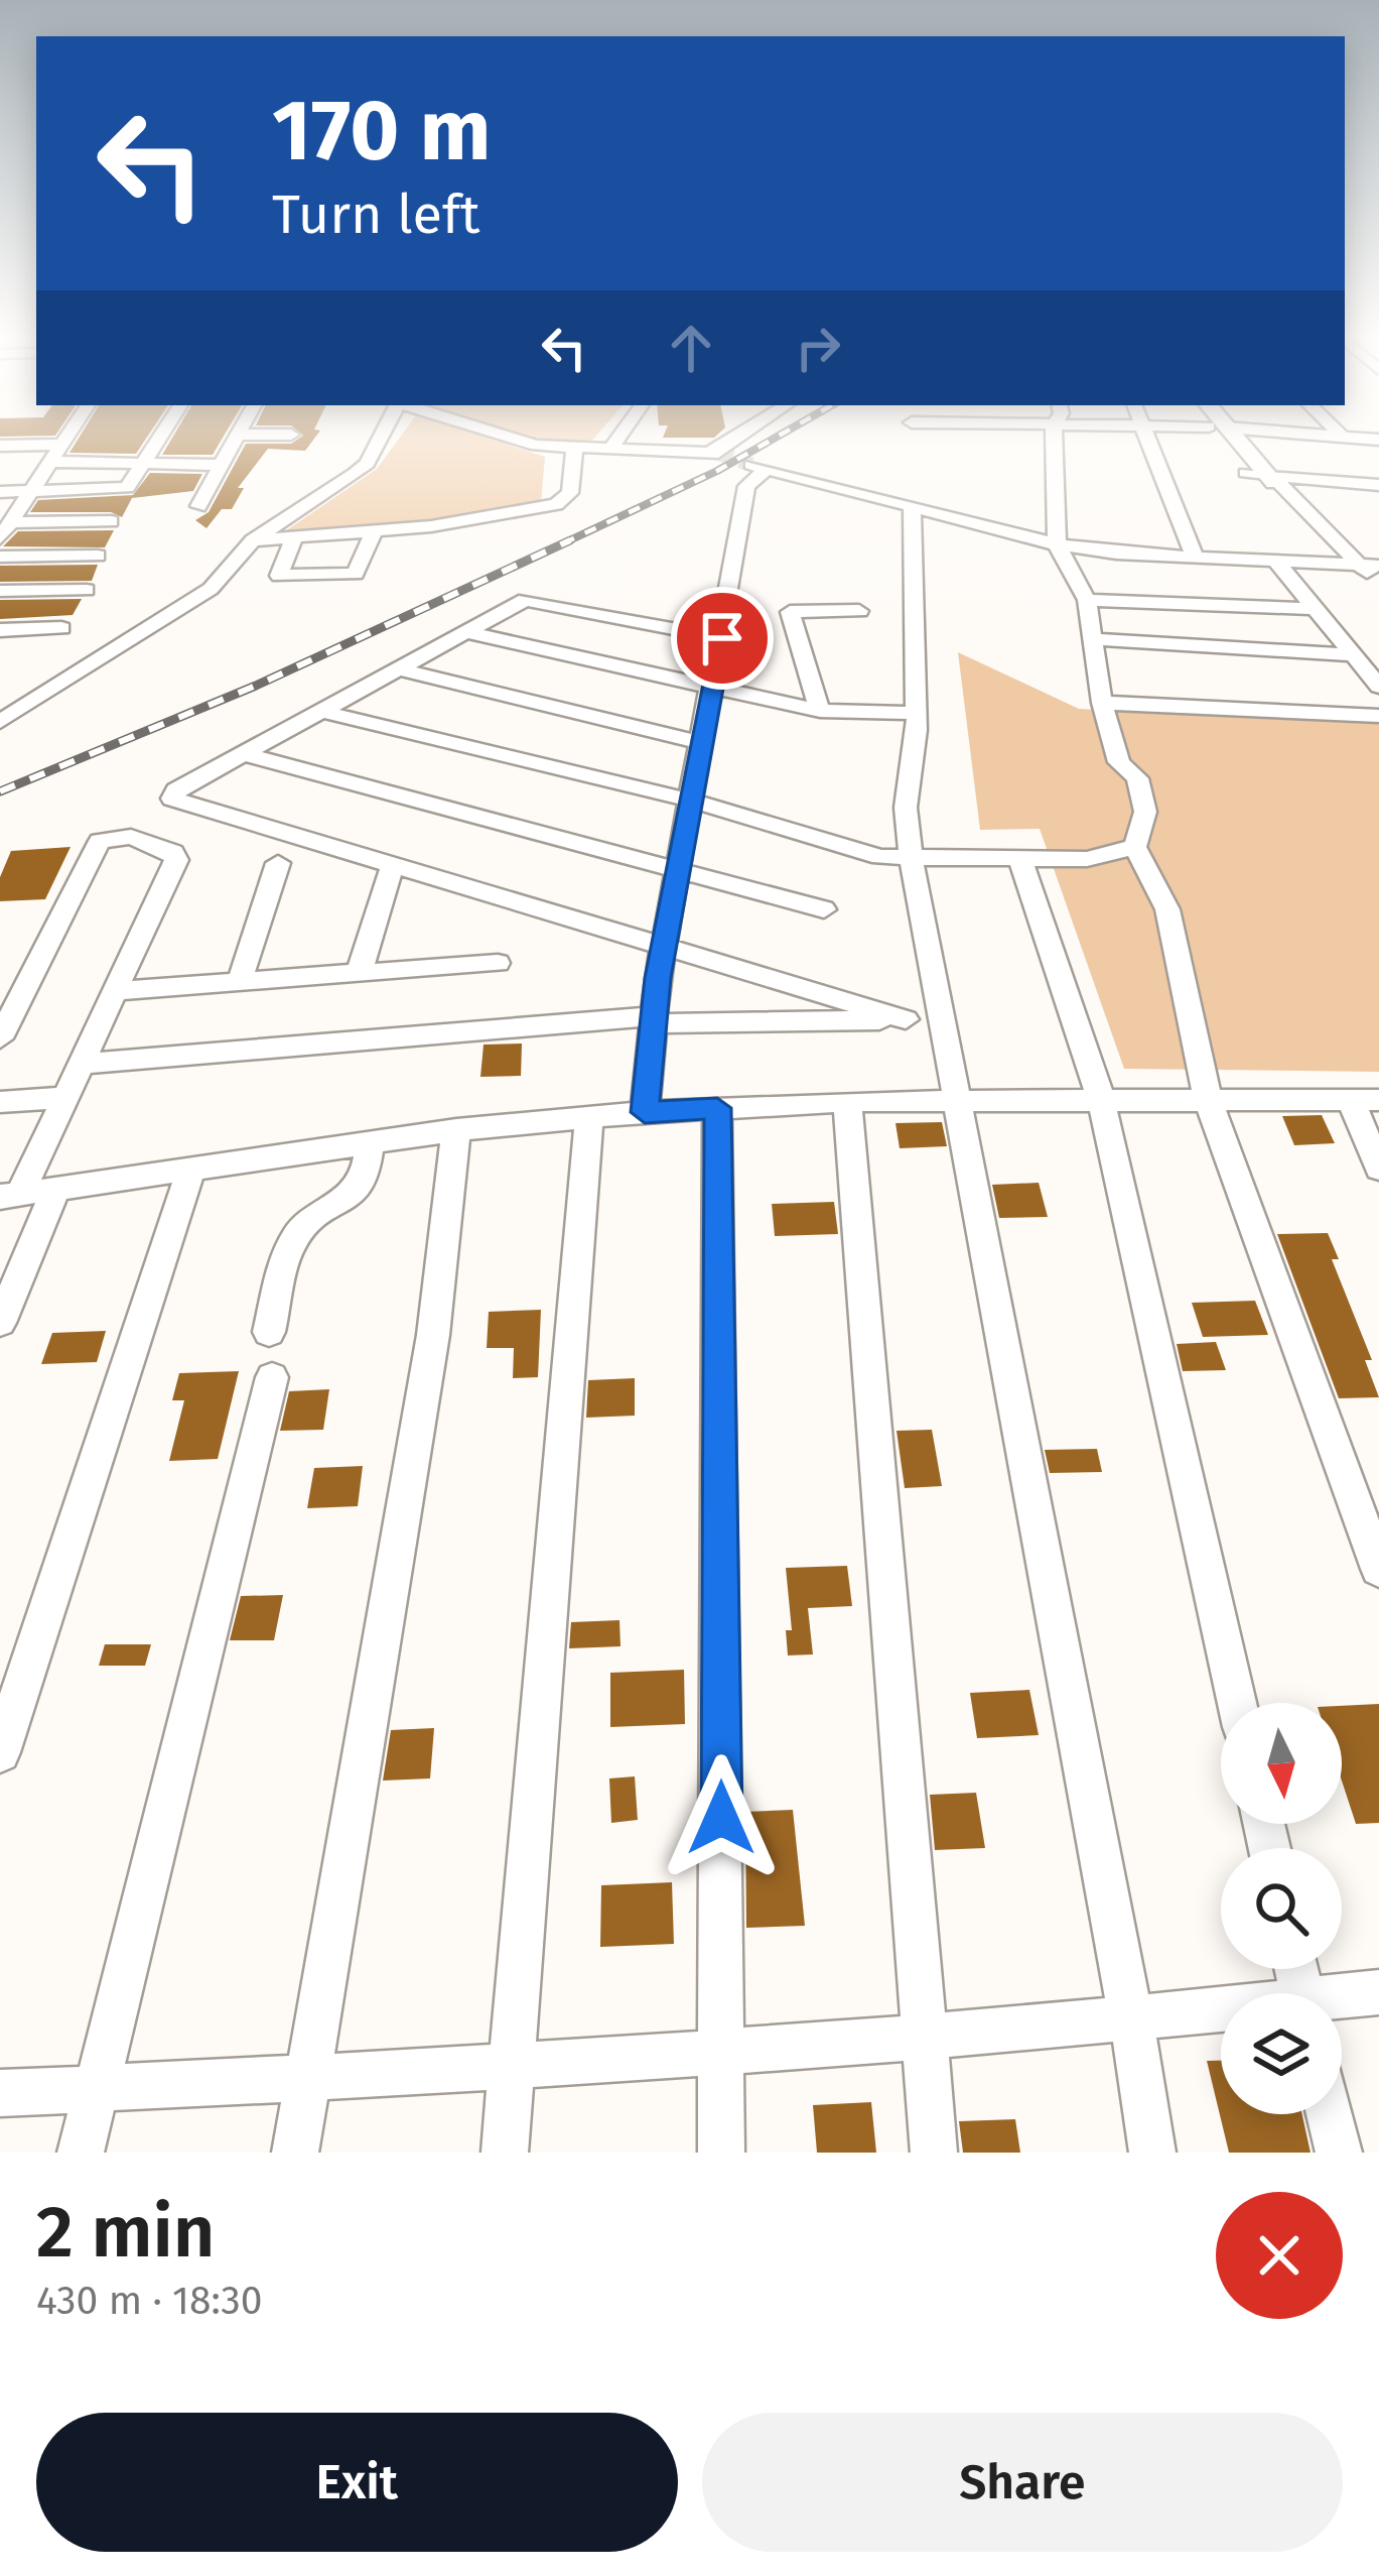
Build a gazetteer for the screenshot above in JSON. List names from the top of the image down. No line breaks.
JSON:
{"north":"bottom","page":{"turn":["170 m","Turn left"],"heading":["2 min","430 m · 18:30"],"buttons":["Exit","Share"]}}
